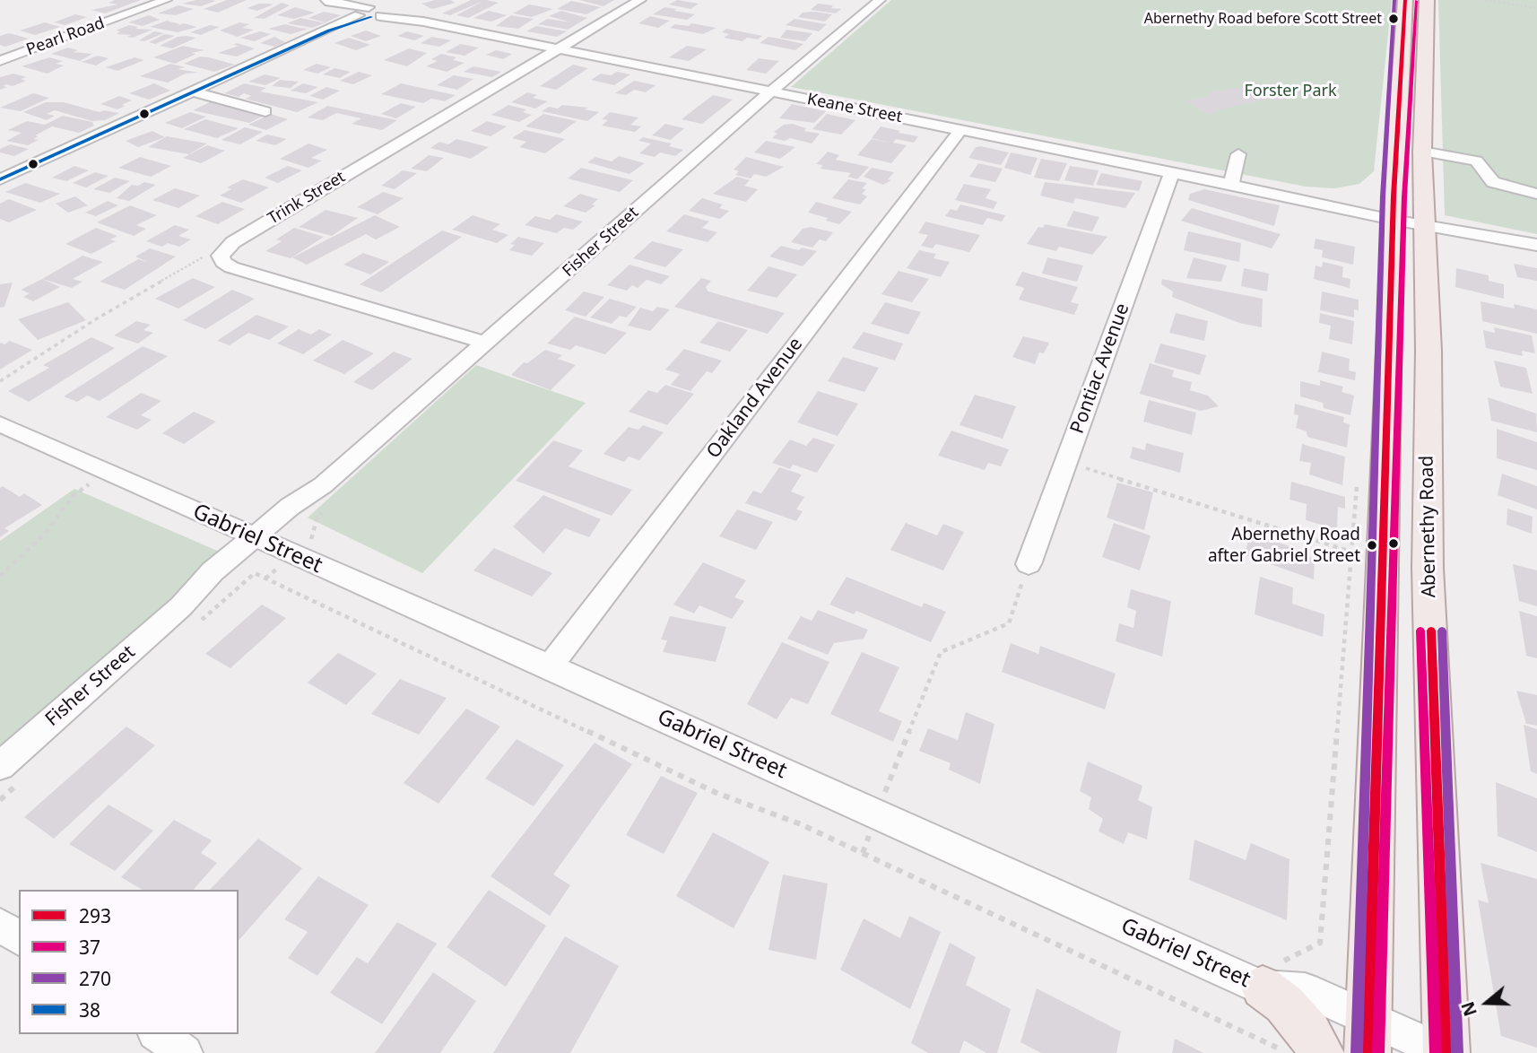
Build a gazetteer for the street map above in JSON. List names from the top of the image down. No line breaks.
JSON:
{"streets":{"main road":["Abernethy Road"],"street":["Pearl Road","Keane Street","Trink Street","Fisher Street","Pontiac Avenue","Oakland Avenue","Gabriel Street"]},"crossings":[["Keane Street","Trink Street"],["Keane Street","Fisher Street"],["Keane Street","Pontiac Avenue"],["Keane Street","Oakland Avenue"],["Keane Street","Abernethy Road"],["Fisher Street","Gabriel Street"],["Oakland Avenue","Gabriel Street"],["Abernethy Road","Gabriel Street"]],"parks":["Forster Park"],"places":["Abernethy Road before Scott Street","Abernethy Road after Gabriel Street"],"lines":["transit line 293","transit line 270","transit line 37","transit line 38"],"legend":["293","37","270","38"],"north":"left"}
